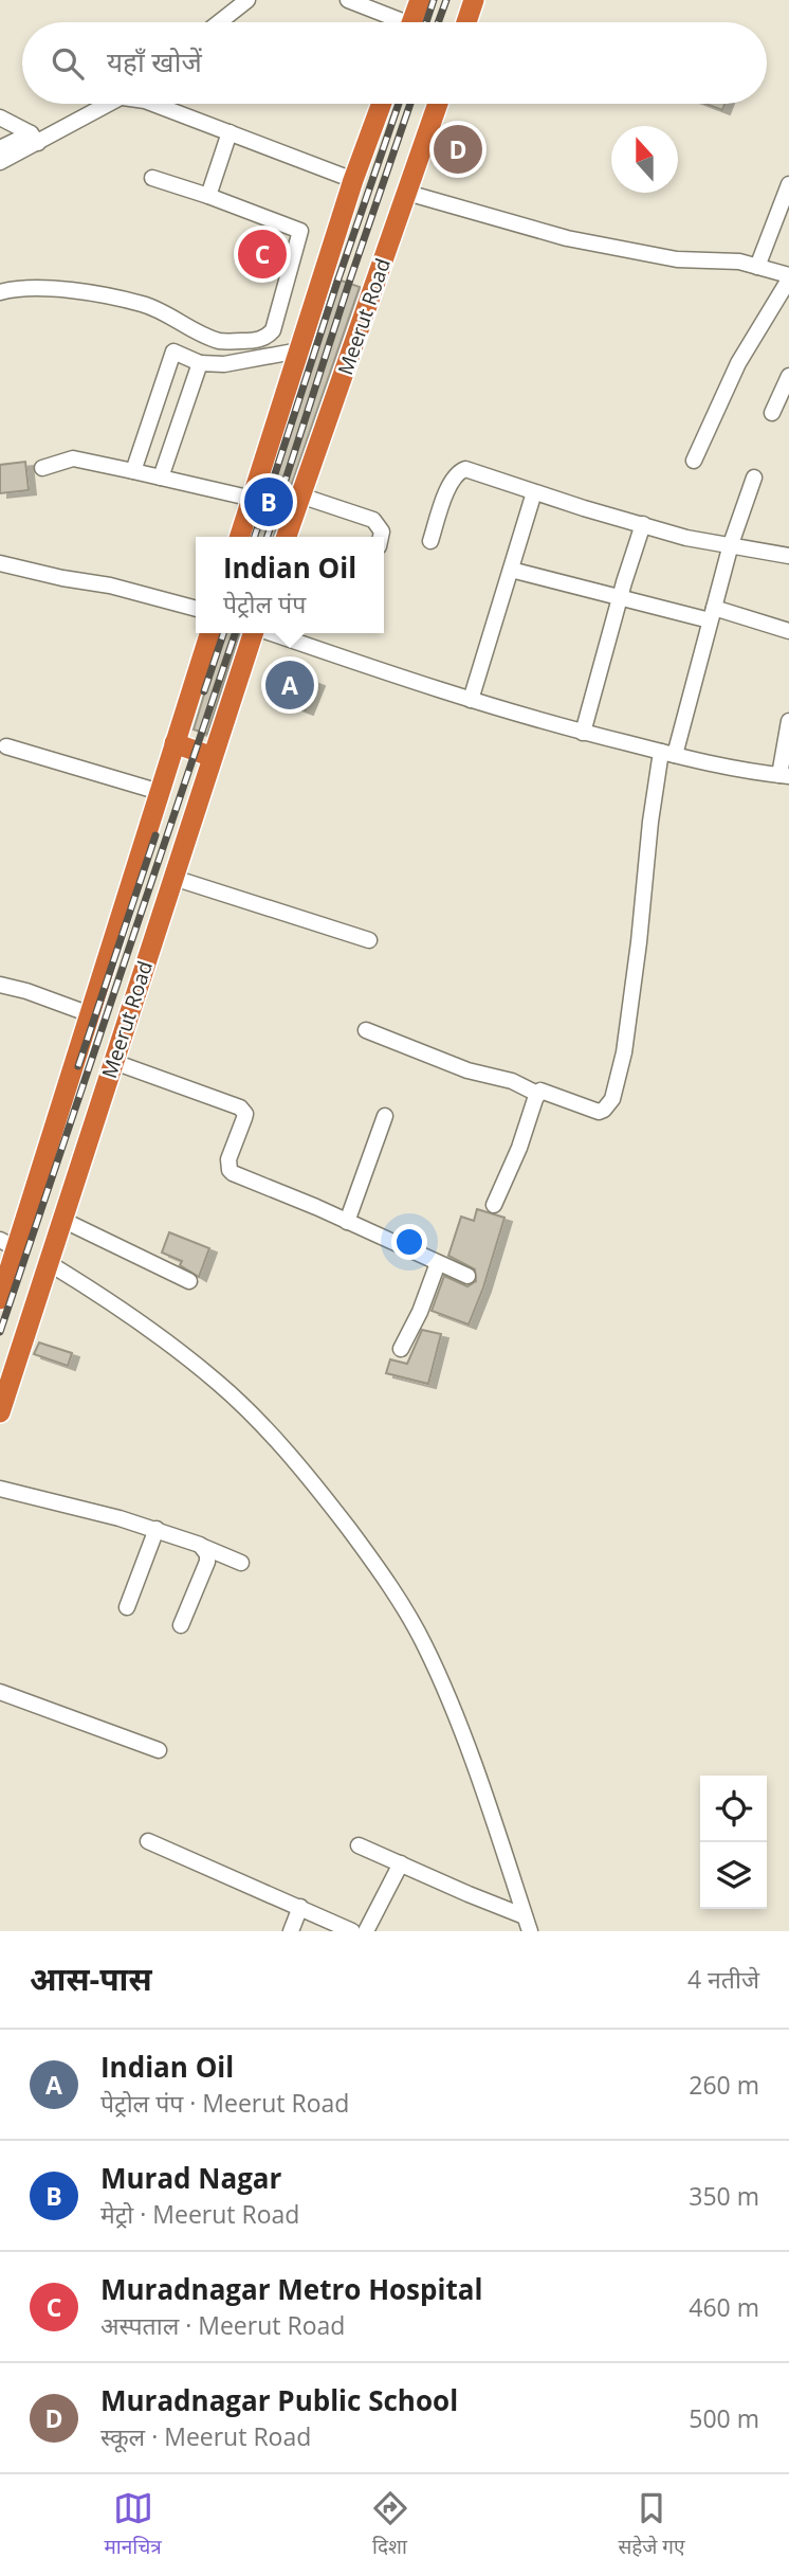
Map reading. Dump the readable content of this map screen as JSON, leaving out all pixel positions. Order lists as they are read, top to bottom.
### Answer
{
  "streets": {
    "highway": ["Meerut Road"]
  },
  "north": "top",
  "page": {
    "search": "यहाँ खोजें",
    "pins": [
      "D",
      "C",
      "B",
      "A"
    ],
    "popup": ["Indian Oil", "पेट्रोल पंप"],
    "heading": ["आस-पास", "4 नतीजे"],
    "list": [
      {
        "mark": "A",
        "name": "Indian Oil",
        "note": "पेट्रोल पंप · Meerut Road",
        "value": "260 m"
      },
      {
        "mark": "B",
        "name": "Murad Nagar",
        "note": "मेट्रो · Meerut Road",
        "value": "350 m"
      },
      {
        "mark": "C",
        "name": "Muradnagar Metro Hospital",
        "note": "अस्पताल · Meerut Road",
        "value": "460 m"
      },
      {
        "mark": "D",
        "name": "Muradnagar Public School",
        "note": "स्कूल · Meerut Road",
        "value": "500 m"
      }
    ],
    "nav": ["मानचित्र", "दिशा", "सहेजे गए"]
  }
}
